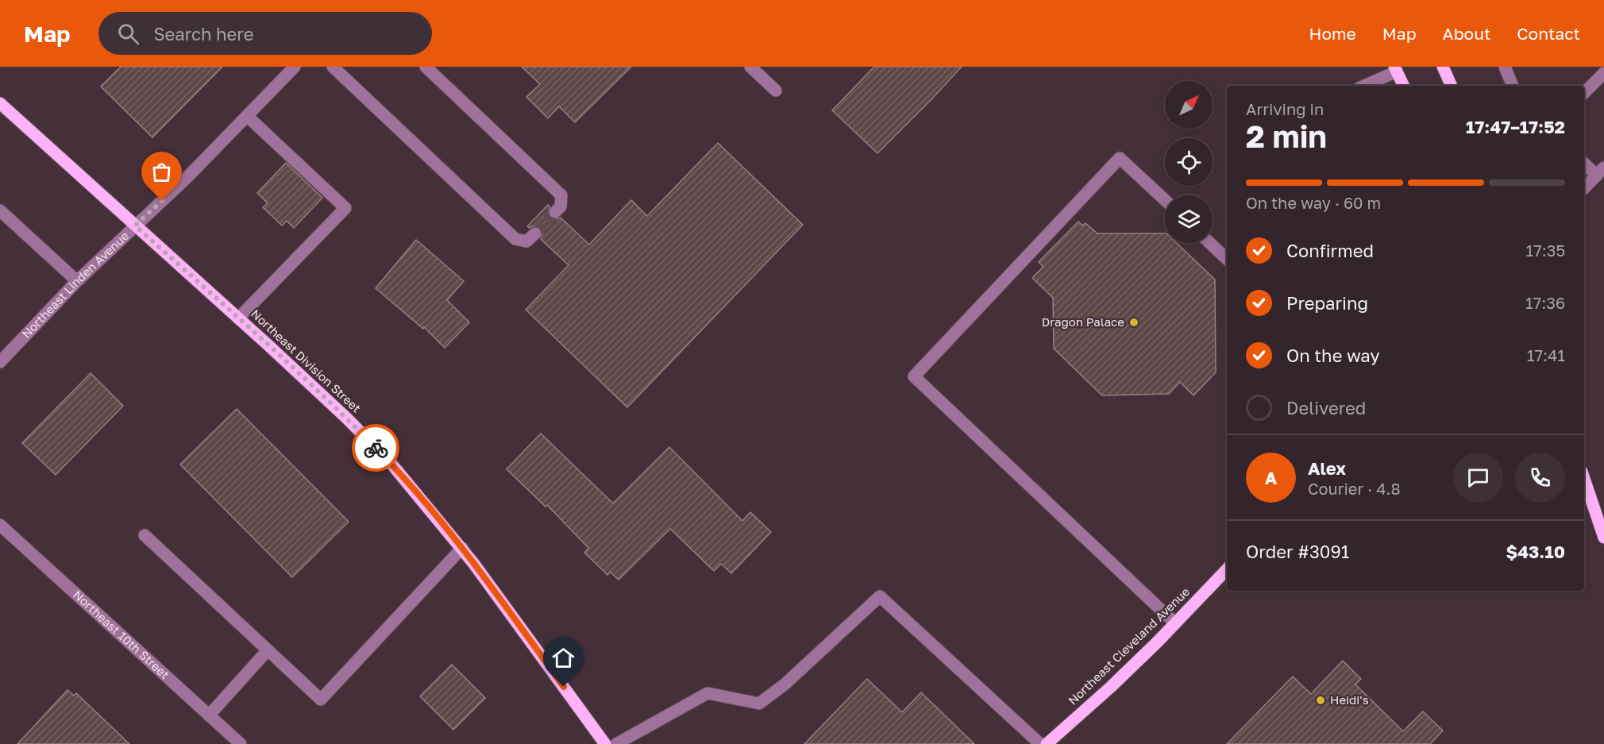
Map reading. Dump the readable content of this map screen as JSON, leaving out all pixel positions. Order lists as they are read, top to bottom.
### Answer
{
  "streets": {
    "main road": ["Northeast Division Street", "Northeast Cleveland Avenue"],
    "street": ["Northeast Linden Avenue", "Northeast 10th Street"]
  },
  "crossings": [
    ["Northeast Linden Avenue", "Northeast Division Street"]
  ],
  "places": ["Dragon Palace", "Heidi's"],
  "north": "top right",
  "page": {
    "header": "Map",
    "search": "Search here",
    "nav": [
      "Home",
      "Map",
      "About",
      "Contact"
    ],
    "heading": ["2 min", "Arriving in", "17:47–17:52"],
    "panel": [
      "Alex",
      "Courier · 4.8",
      "Order #3091",
      "$43.10"
    ],
    "bar": "On the way · 60 m",
    "list": [
      ["Confirmed", "17:35"],
      ["Preparing", "17:36"],
      ["On the way", "17:41"],
      "Delivered"
    ],
    "round": "A"
  }
}
